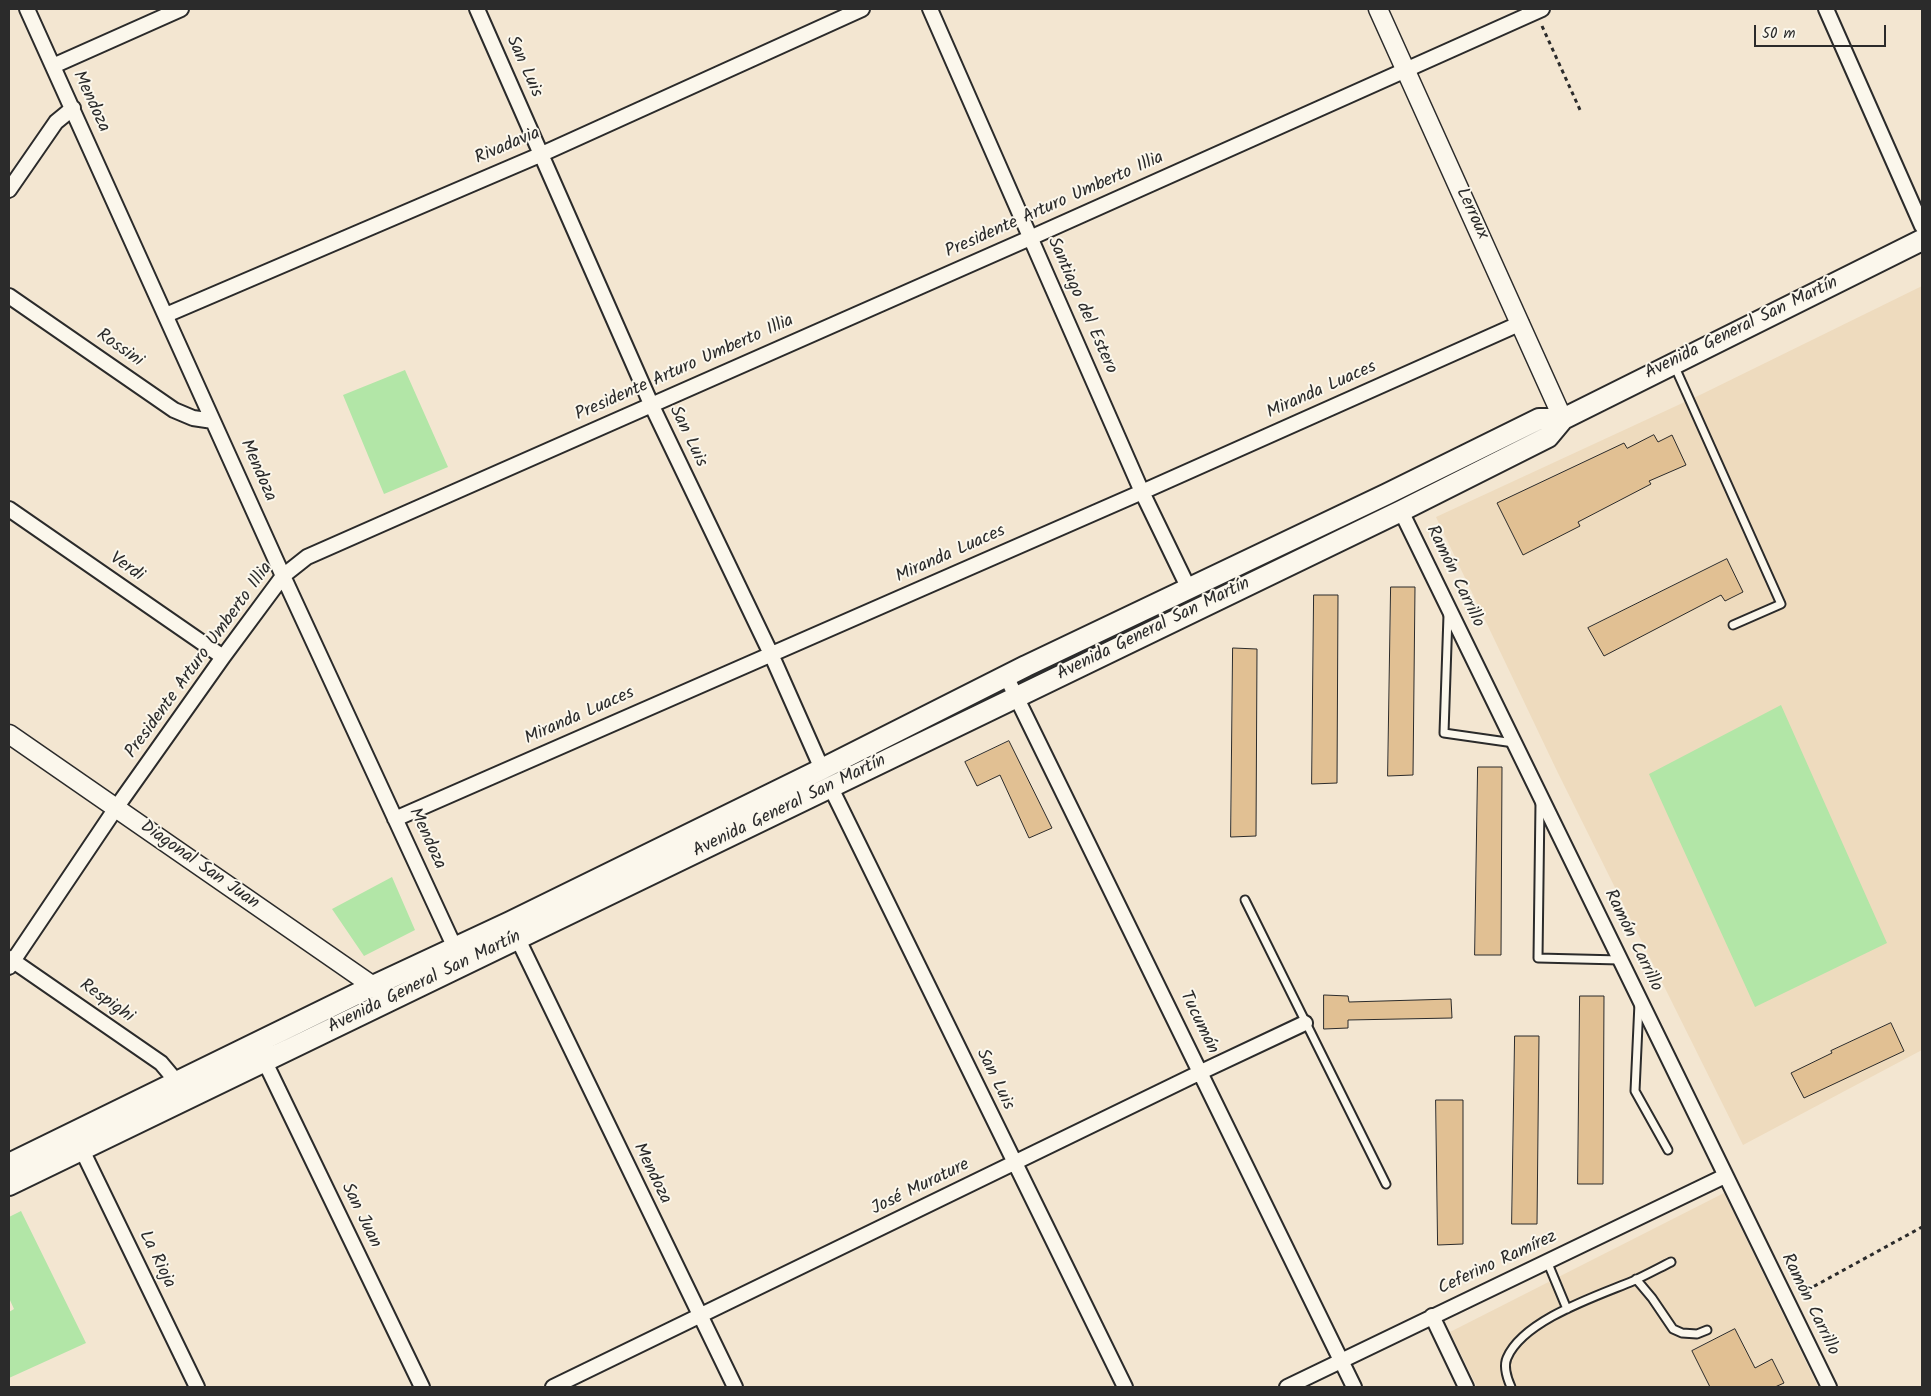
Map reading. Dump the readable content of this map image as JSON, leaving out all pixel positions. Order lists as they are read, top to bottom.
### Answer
{
  "streets": {
    "main road": ["Avenida General San Martín"],
    "street": [
      "San Luis",
      "Mendoza",
      "Rivadavia",
      "Presidente Arturo Umberto Illia",
      "Lerroux",
      "Santiago del Estero",
      "Rossini",
      "Miranda Luaces",
      "Verdi",
      "Ramón Carrillo",
      "Diagonal San Juan",
      "Respighi",
      "Tucumán",
      "José Murature",
      "San Juan",
      "La Rioja",
      "Ceferino Ramírez"
    ]
  },
  "crossings": [
    ["San Luis", "Rivadavia"],
    ["San Luis", "Presidente Arturo Umberto Illia"],
    ["San Luis", "Avenida General San Martín"],
    ["San Luis", "Miranda Luaces"],
    ["San Luis", "José Murature"],
    ["Mendoza", "Rivadavia"],
    ["Mendoza", "Presidente Arturo Umberto Illia"],
    ["Mendoza", "Avenida General San Martín"],
    ["Mendoza", "Rossini"],
    ["Mendoza", "Miranda Luaces"],
    ["Mendoza", "José Murature"],
    ["Presidente Arturo Umberto Illia", "Lerroux"],
    ["Presidente Arturo Umberto Illia", "Santiago del Estero"],
    ["Presidente Arturo Umberto Illia", "Verdi"],
    ["Presidente Arturo Umberto Illia", "Diagonal San Juan"],
    ["Presidente Arturo Umberto Illia", "Respighi"],
    ["Lerroux", "Avenida General San Martín"],
    ["Lerroux", "Miranda Luaces"],
    ["Santiago del Estero", "Avenida General San Martín"],
    ["Santiago del Estero", "Miranda Luaces"],
    ["Avenida General San Martín", "Ramón Carrillo"],
    ["Avenida General San Martín", "Diagonal San Juan"],
    ["Avenida General San Martín", "Respighi"],
    ["Avenida General San Martín", "Tucumán"],
    ["Avenida General San Martín", "San Juan"],
    ["Avenida General San Martín", "La Rioja"],
    ["Ramón Carrillo", "Ceferino Ramírez"],
    ["Tucumán", "José Murature"],
    ["Tucumán", "Ceferino Ramírez"]
  ],
  "scale_bar": "50 m"
}
